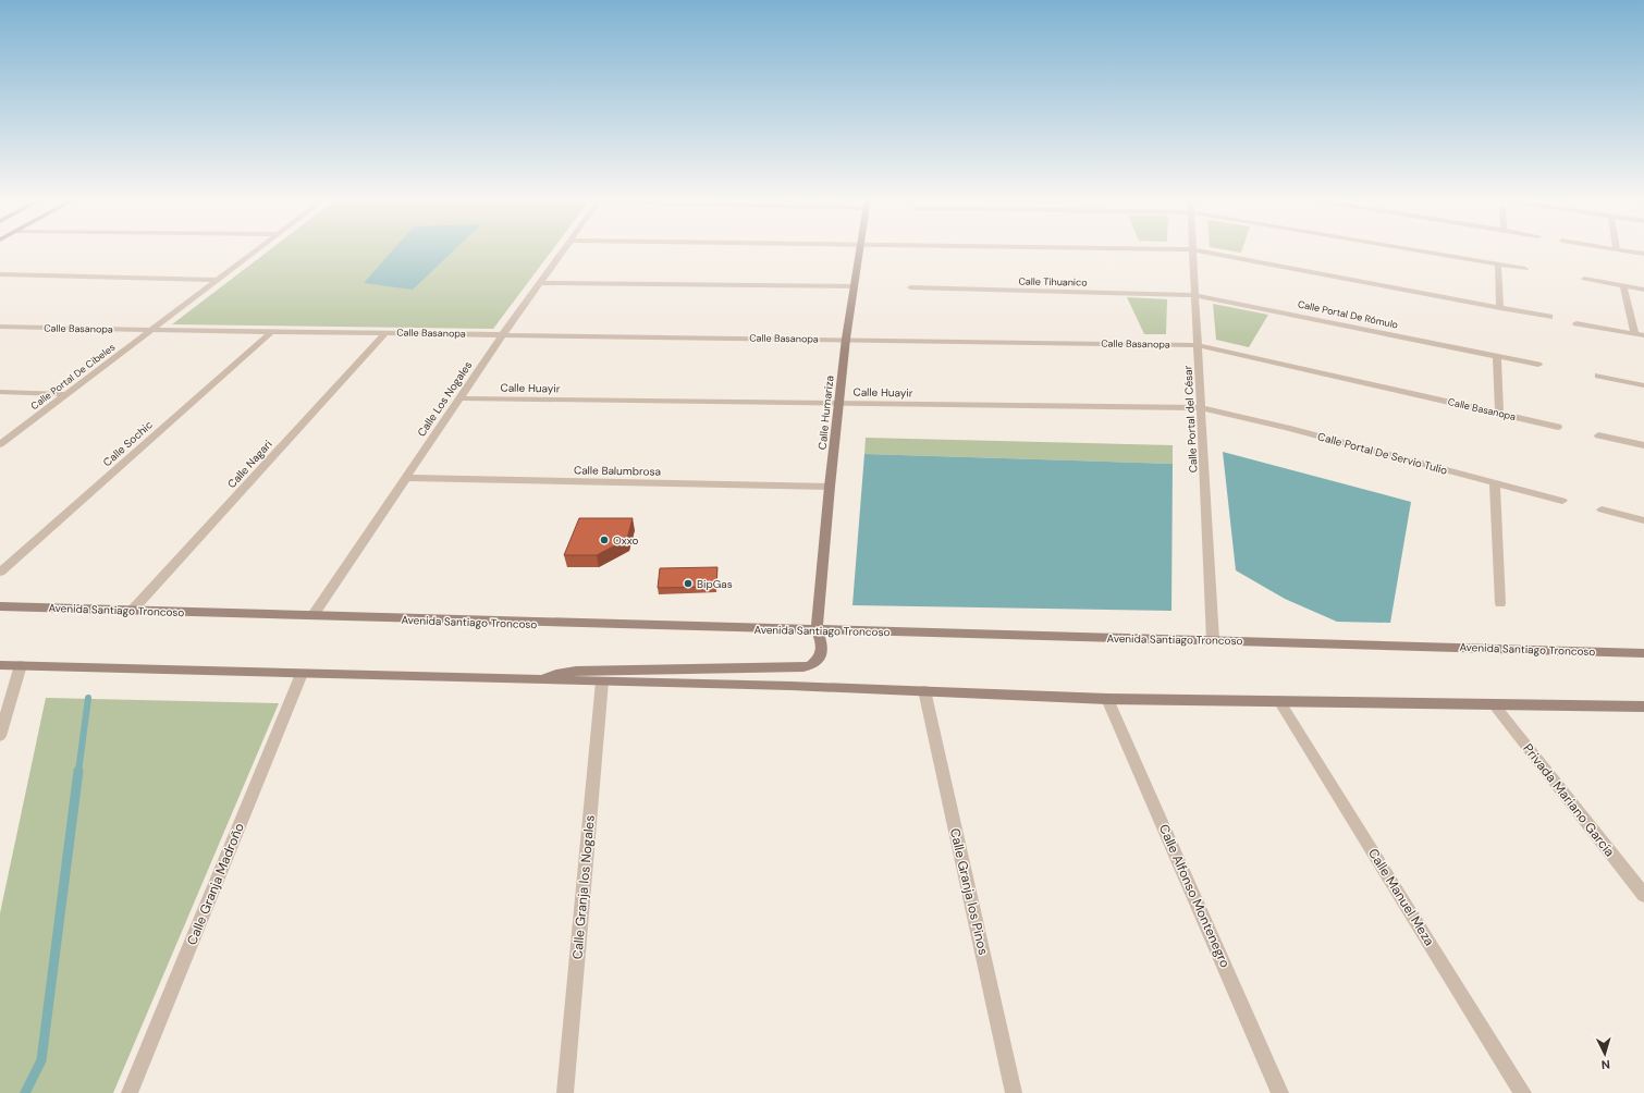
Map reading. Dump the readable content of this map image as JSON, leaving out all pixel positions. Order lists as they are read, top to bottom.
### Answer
{
  "streets": {
    "main road": ["Calle Humariza", "Avenida Santiago Troncoso"],
    "street": [
      "Calle Tihuanico",
      "Calle Portal De Rómulo",
      "Calle Basanopa",
      "Calle Portal De Cibeles",
      "Calle Huayir",
      "Calle Los Nogales",
      "Calle Portal del César",
      "Calle Sochic",
      "Calle Portal De Servio Tulio",
      "Calle Nagari",
      "Calle Balumbrosa",
      "Privada Mariano García",
      "Calle Granja Madroño",
      "Calle Granja los Nogales",
      "Calle Granja los Pinos",
      "Calle Alfonso Montenegro",
      "Calle Manuel Meza"
    ]
  },
  "crossings": [
    ["Calle Tihuanico", "Calle Portal De Rómulo"],
    ["Calle Tihuanico", "Calle Portal del César"],
    ["Calle Portal De Rómulo", "Calle Portal del César"],
    ["Calle Basanopa", "Calle Portal De Cibeles"],
    ["Calle Basanopa", "Calle Los Nogales"],
    ["Calle Basanopa", "Calle Humariza"],
    ["Calle Basanopa", "Calle Portal del César"],
    ["Calle Basanopa", "Calle Sochic"],
    ["Calle Basanopa", "Calle Nagari"],
    ["Calle Huayir", "Calle Los Nogales"],
    ["Calle Huayir", "Calle Humariza"],
    ["Calle Huayir", "Calle Portal del César"],
    ["Calle Huayir", "Calle Portal De Servio Tulio"],
    ["Calle Los Nogales", "Calle Balumbrosa"],
    ["Calle Los Nogales", "Avenida Santiago Troncoso"],
    ["Calle Humariza", "Calle Balumbrosa"],
    ["Calle Humariza", "Avenida Santiago Troncoso"],
    ["Calle Portal del César", "Calle Portal De Servio Tulio"],
    ["Calle Portal del César", "Avenida Santiago Troncoso"],
    ["Calle Nagari", "Avenida Santiago Troncoso"]
  ],
  "places": ["Oxxo", "BipGas"],
  "north": "bottom"
}
